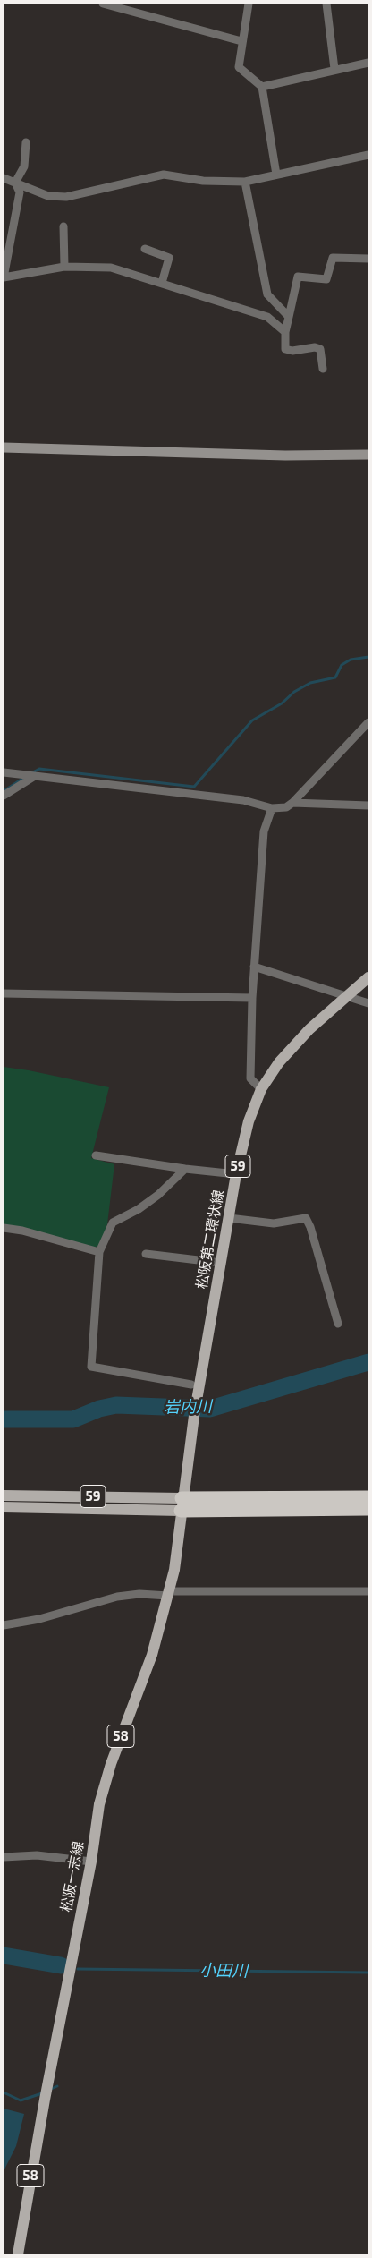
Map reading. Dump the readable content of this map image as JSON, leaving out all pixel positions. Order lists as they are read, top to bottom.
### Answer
{
  "streets": {
    "main road": [
      "59",
      "松阪第二環状線",
      "58",
      "松阪一志線"
    ]
  },
  "crossings": [
    ["59", "松阪第二環状線"],
    ["59", "松阪一志線"],
    ["松阪第二環状線", "松阪一志線"]
  ],
  "water": ["岩内川", "小田川"]
}
